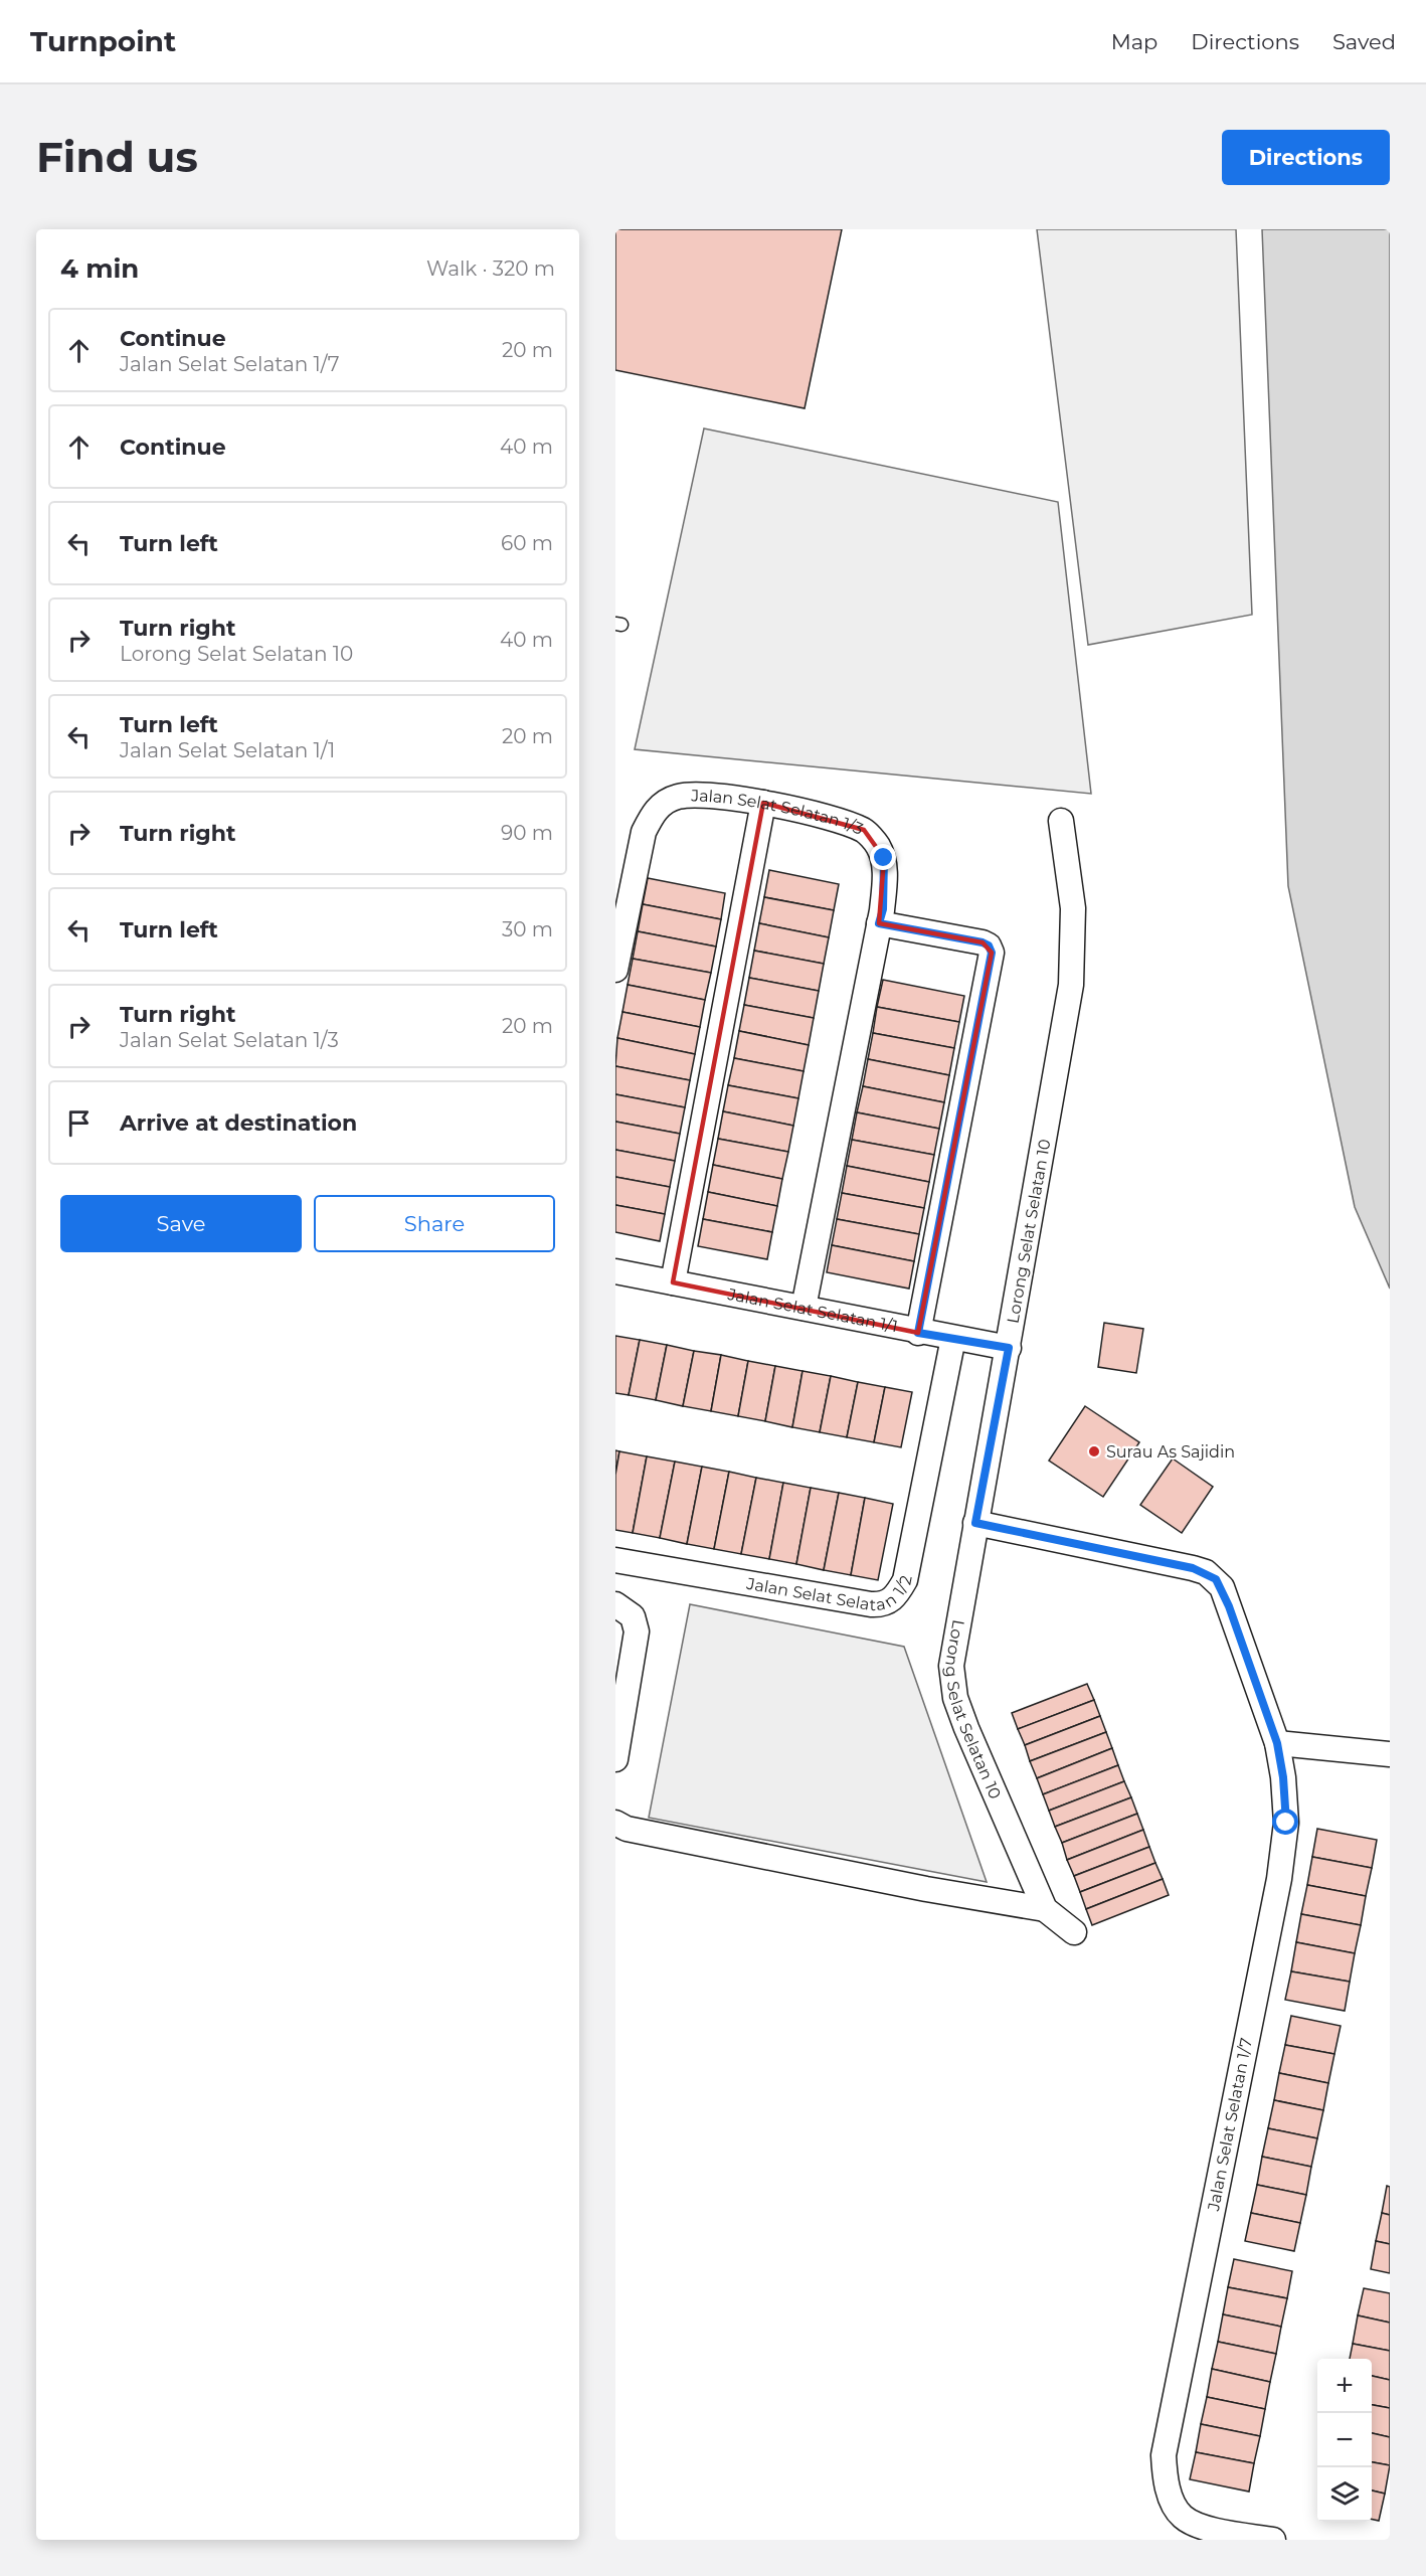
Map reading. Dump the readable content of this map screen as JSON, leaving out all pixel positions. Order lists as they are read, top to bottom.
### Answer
{
  "streets": {
    "street": [
      "Jalan Selat Selatan 1/3",
      "Lorong Selat Selatan 10",
      "Jalan Selat Selatan 1/1",
      "Jalan Selat Selatan 1/2",
      "Jalan Selat Selatan 1/7"
    ]
  },
  "crossings": [
    ["Jalan Selat Selatan 1/3", "Jalan Selat Selatan 1/1"],
    ["Lorong Selat Selatan 10", "Jalan Selat Selatan 1/1"],
    ["Lorong Selat Selatan 10", "Jalan Selat Selatan 1/7"],
    ["Jalan Selat Selatan 1/1", "Jalan Selat Selatan 1/2"]
  ],
  "places": ["Surau As Sajidin"],
  "page": {
    "header": "Turnpoint",
    "nav": ["Map", "Directions", "Saved"],
    "buttons": [
      "Directions",
      ["Save", "Share"]
    ],
    "title": "Find us",
    "heading": ["4 min", "Walk · 320 m"],
    "list": [
      ["Continue", "Jalan Selat Selatan 1/7", "20 m"],
      ["Continue", "40 m"],
      ["Turn left", "60 m"],
      ["Turn right", "Lorong Selat Selatan 10", "40 m"],
      ["Turn left", "Jalan Selat Selatan 1/1", "20 m"],
      ["Turn right", "90 m"],
      ["Turn left", "30 m"],
      ["Turn right", "Jalan Selat Selatan 1/3", "20 m"],
      "Arrive at destination"
    ],
    "map_buttons": ["+", "−"]
  }
}
